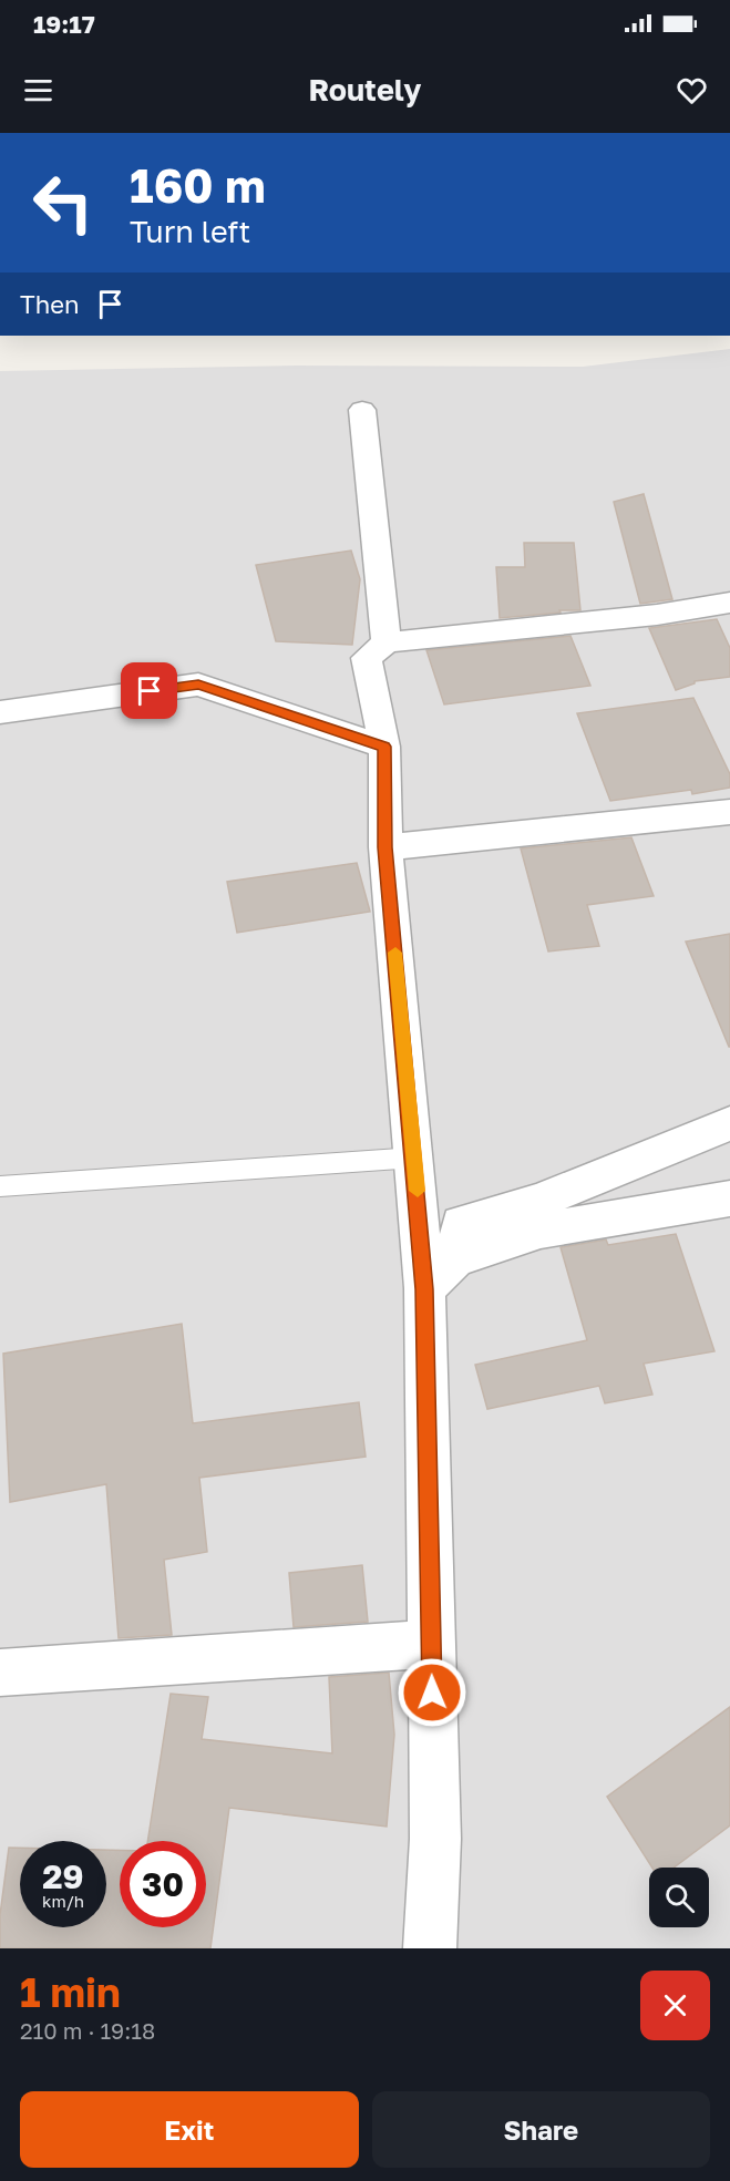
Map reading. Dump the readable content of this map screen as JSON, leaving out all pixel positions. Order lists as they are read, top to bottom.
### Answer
{
  "page": {
    "status": "19:17",
    "header": "Routely",
    "turn": ["160 m", "Turn left"],
    "then": "Then",
    "speed": "29 km/h",
    "limit": "30",
    "heading": ["1 min", "210 m · 19:18"],
    "buttons": ["Exit", "Share"]
  }
}
